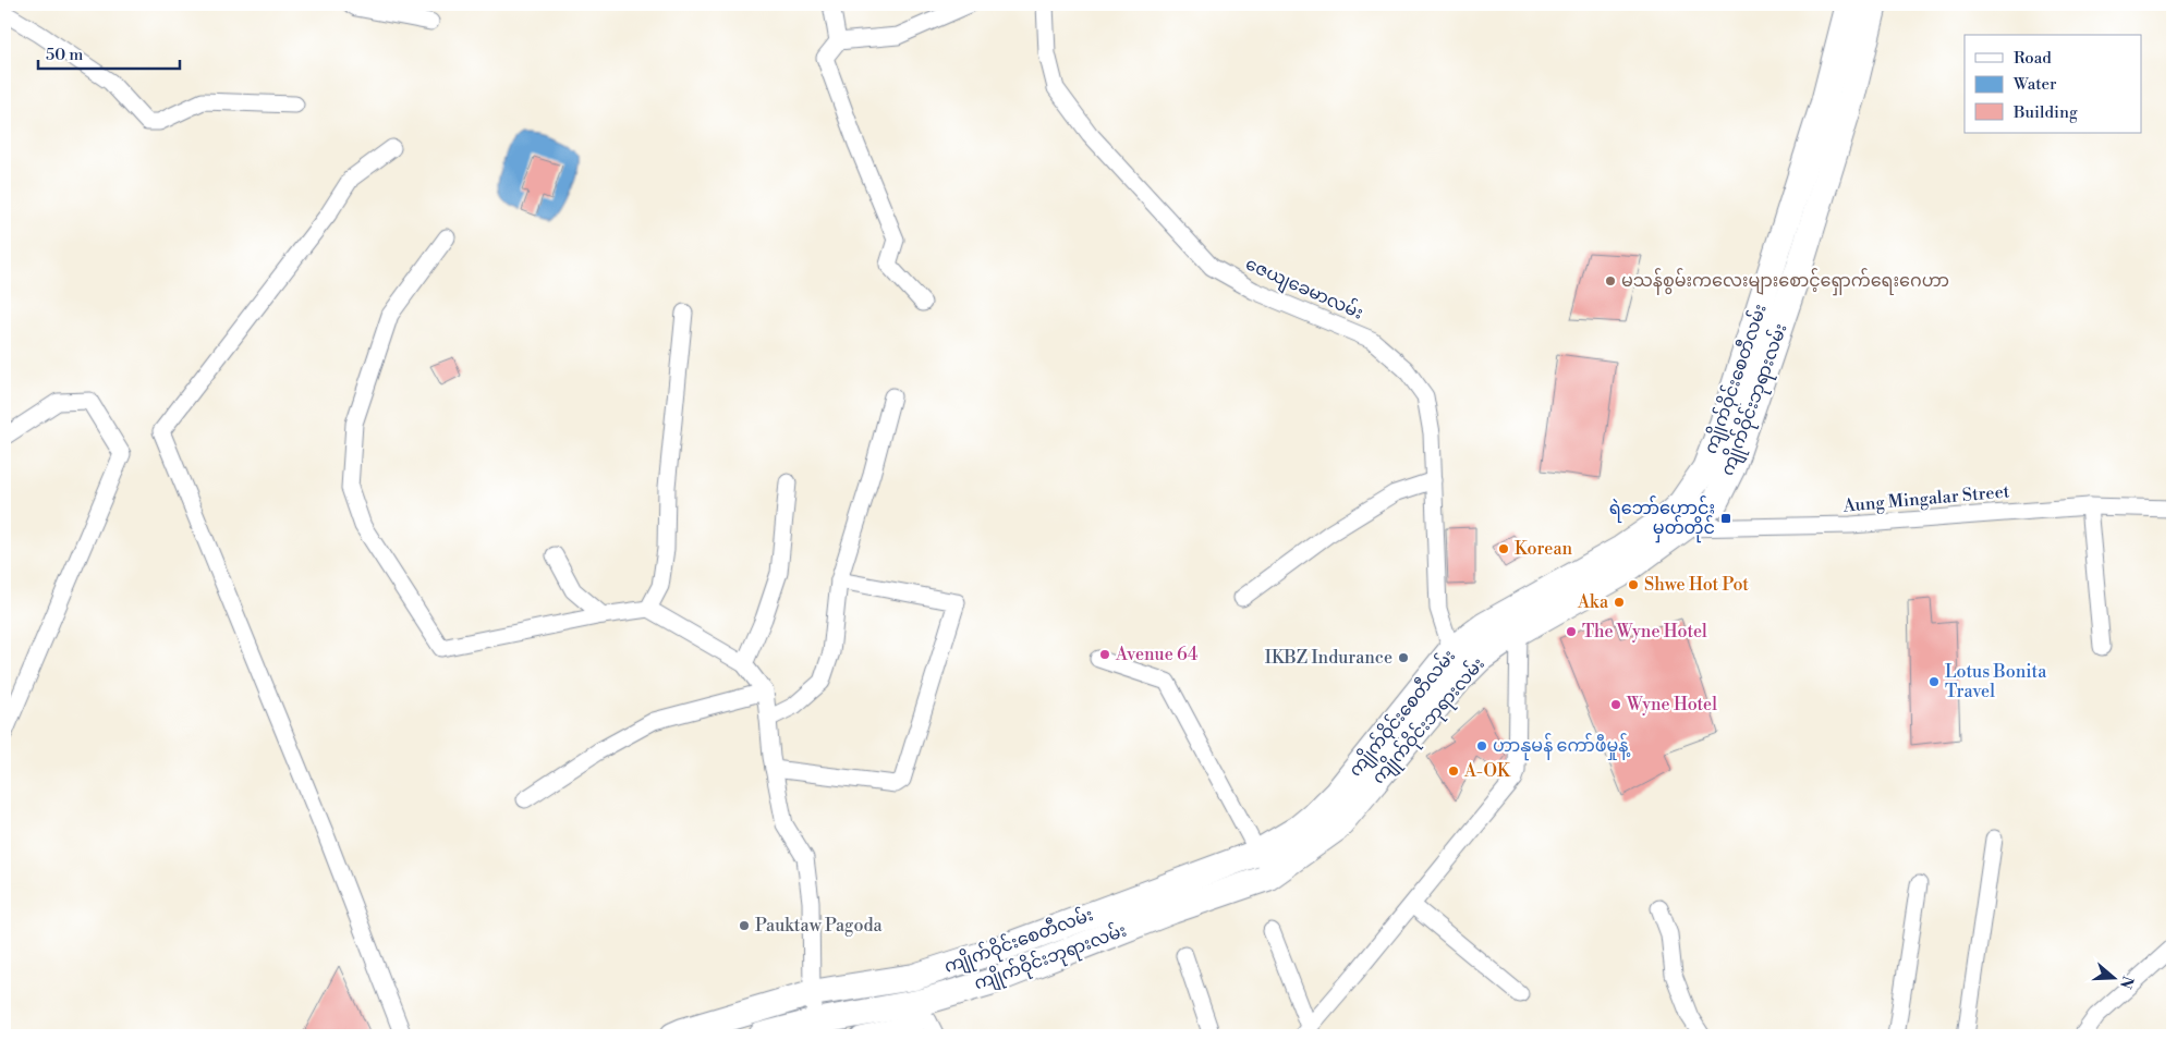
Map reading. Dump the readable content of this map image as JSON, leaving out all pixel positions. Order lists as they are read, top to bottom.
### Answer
{
  "streets": {
    "main road": ["ကျိုက်ဝိုင်းစေတီလမ်း", "ကျိုက်ဝိုင်းဘုရားလမ်း"],
    "street": ["ဇေယျခေမာလမ်း", "Aung Mingalar Street"]
  },
  "crossings": [
    ["ဇေယျခေမာလမ်း", "ကျိုက်ဝိုင်းစေတီလမ်း"],
    ["ကျိုက်ဝိုင်းစေတီလမ်း", "ကျိုက်ဝိုင်းဘုရားလမ်း"],
    ["ကျိုက်ဝိုင်းစေတီလမ်း", "Aung Mingalar Street"],
    ["ကျိုက်ဝိုင်းဘုရားလမ်း", "Aung Mingalar Street"]
  ],
  "places": {
    "other": [
      "မသန်စွမ်းကလေးများစောင့်ရှောက်ရေးဂေဟာ",
      "Korean",
      "Shwe Hot Pot",
      "Aka",
      "The Wyne Hotel",
      "Avenue 64",
      "IKBZ Indurance",
      "Lotus Bonita Travel",
      "Wyne Hotel",
      "ဟာနုမန် ကော်ဖီမှုန့်",
      "A-OK",
      "Pauktaw Pagoda"
    ],
    "transit": ["ရဲဘော်ဟောင်း မှတ်တိုင်"]
  },
  "legend": ["Road", "Water", "Building"],
  "scale_bar": "50 m",
  "north": "right"
}
